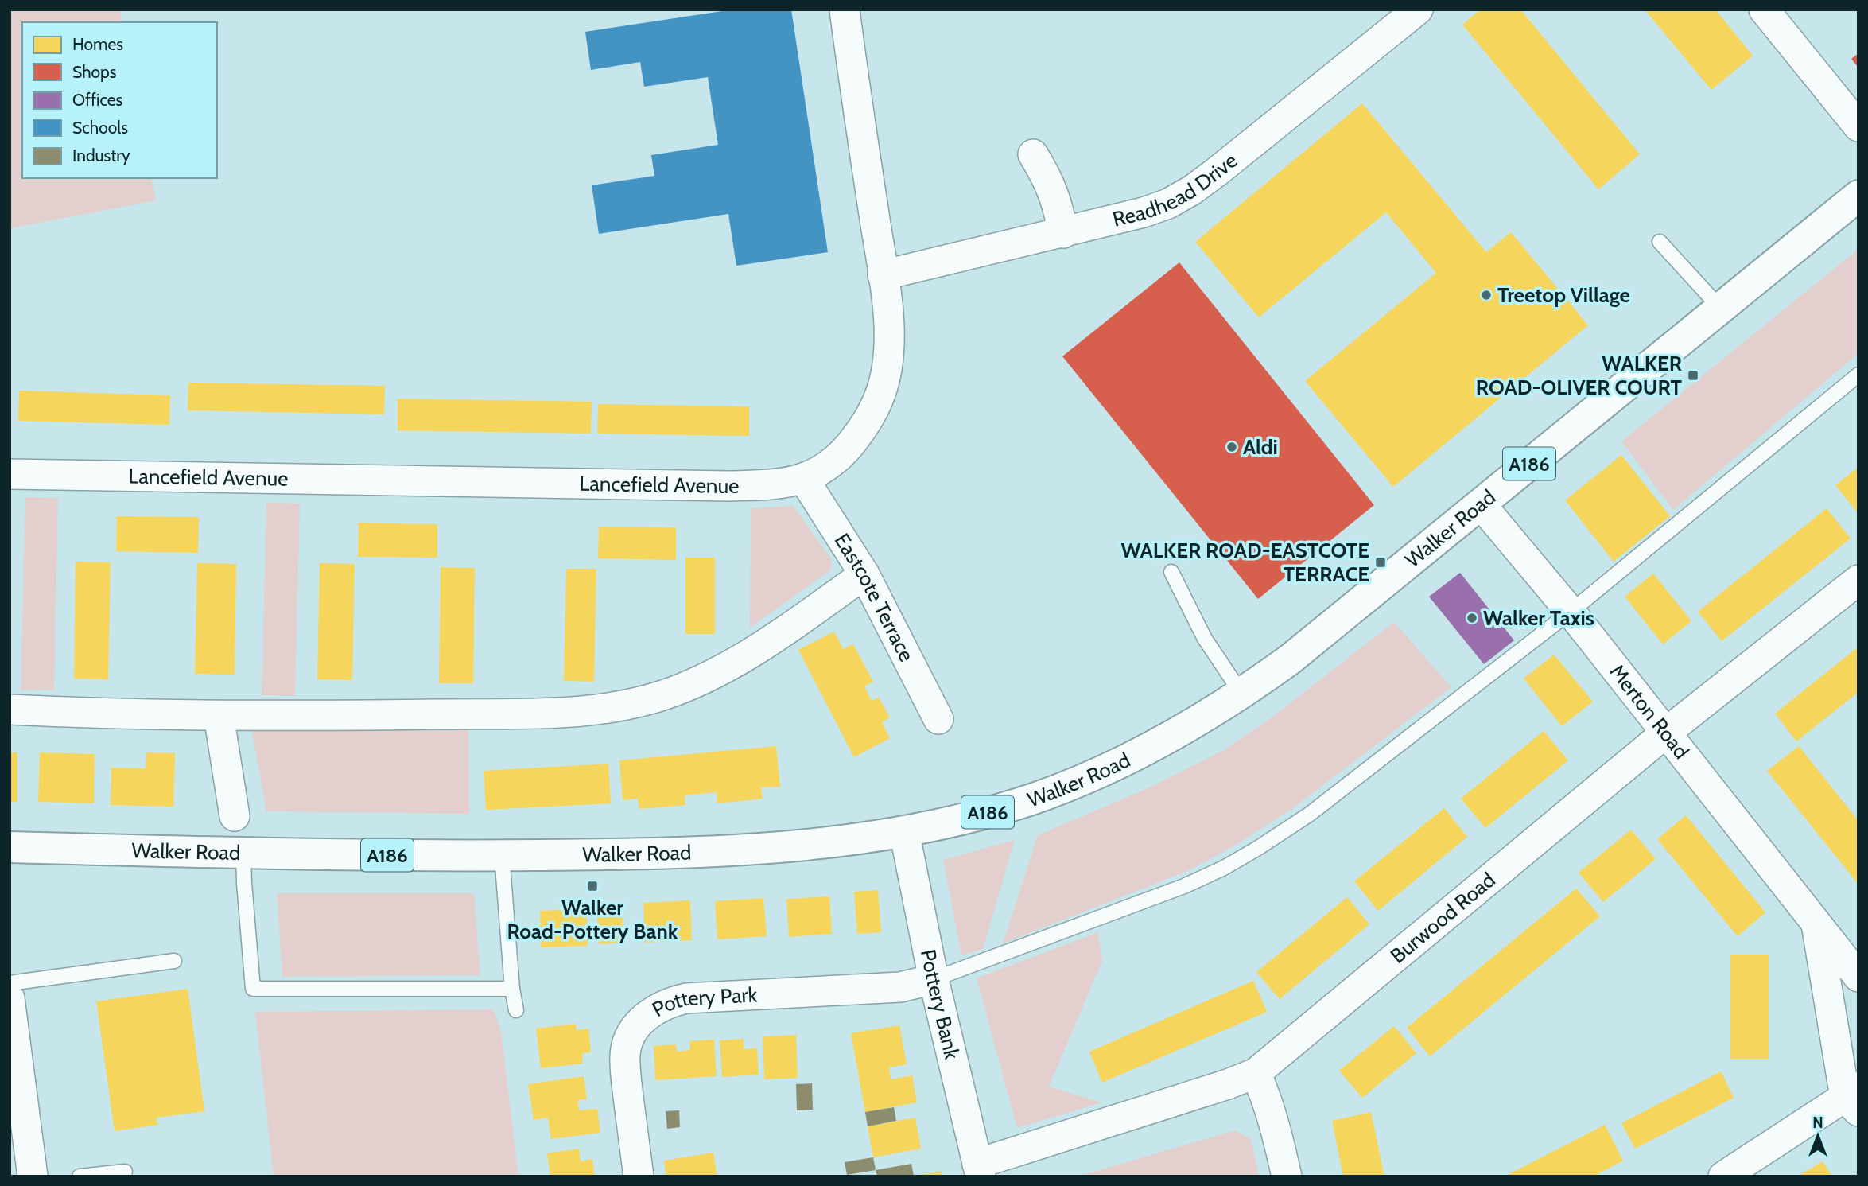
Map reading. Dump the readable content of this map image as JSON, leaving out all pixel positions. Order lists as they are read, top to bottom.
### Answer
{
  "streets": {
    "main road": ["A186", "Walker Road"],
    "street": [
      "Readhead Drive",
      "Lancefield Avenue",
      "Eastcote Terrace",
      "Merton Road",
      "Burwood Road",
      "Pottery Bank",
      "Pottery Park"
    ]
  },
  "crossings": [
    ["Readhead Drive", "Lancefield Avenue"],
    ["Lancefield Avenue", "Eastcote Terrace"],
    ["Walker Road", "Merton Road"],
    ["Walker Road", "Pottery Bank"],
    ["Merton Road", "Burwood Road"],
    ["Burwood Road", "Pottery Bank"],
    ["Pottery Bank", "Pottery Park"]
  ],
  "places": {
    "other": ["Treetop Village", "Aldi", "Walker Taxis"],
    "transit": ["WALKER ROAD-OLIVER COURT", "WALKER ROAD-EASTCOTE TERRACE", "Walker Road-Pottery Bank"]
  },
  "legend": [
    "Homes",
    "Shops",
    "Offices",
    "Schools",
    "Industry"
  ],
  "north": "top"
}
